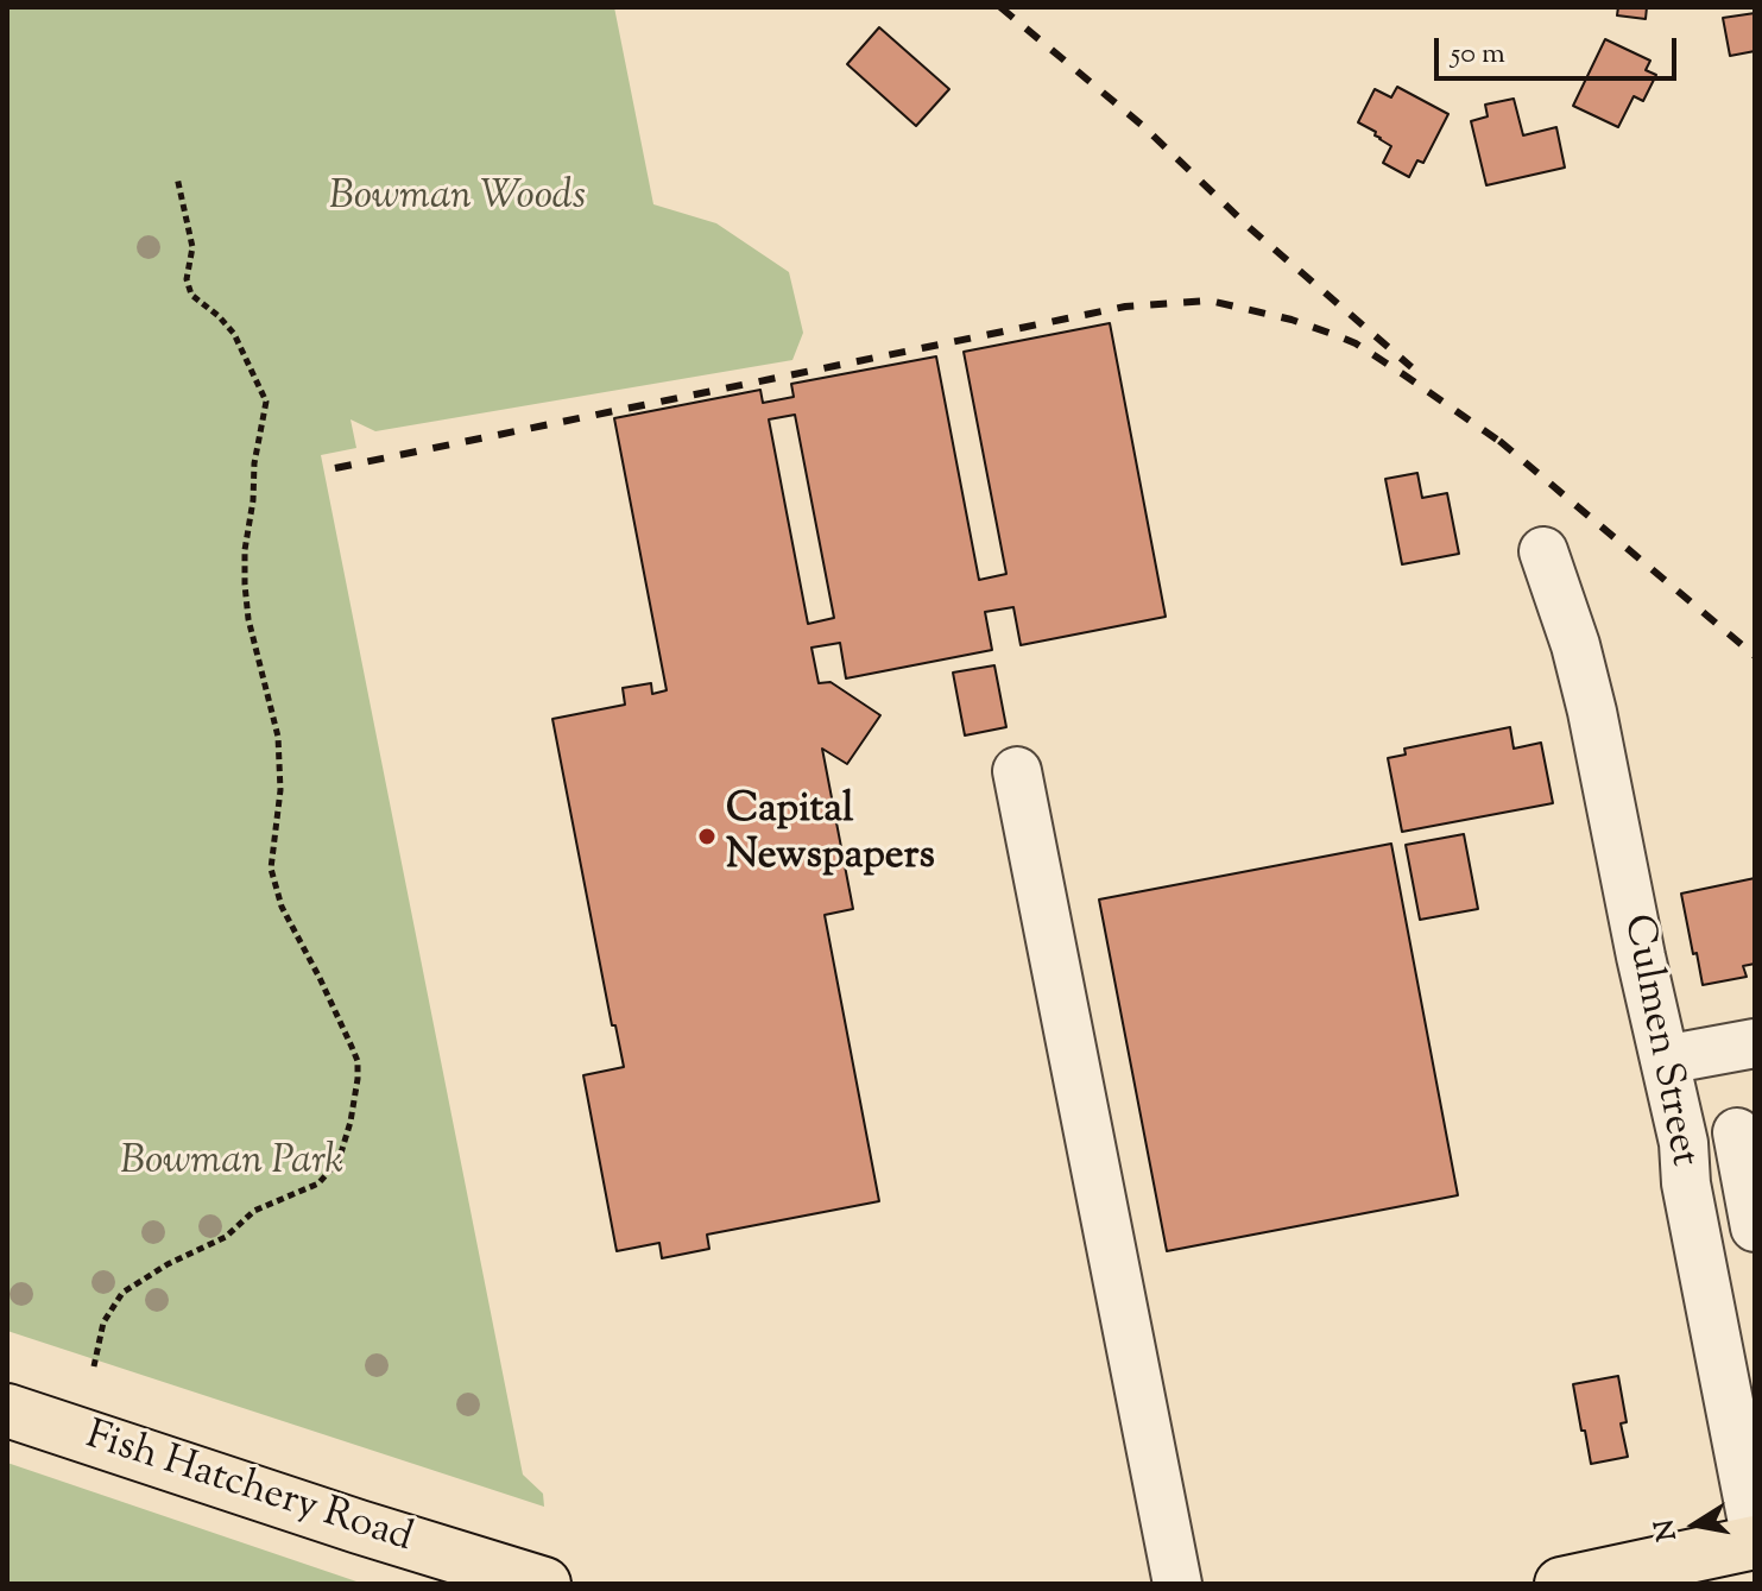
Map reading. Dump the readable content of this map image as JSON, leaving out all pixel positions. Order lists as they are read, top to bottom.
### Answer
{
  "streets": {
    "main road": ["Fish Hatchery Road"],
    "street": ["Culmen Street"]
  },
  "parks": ["Bowman Woods", "Bowman Park"],
  "places": ["Capital Newspapers"],
  "scale_bar": "50 m",
  "north": "left"
}
